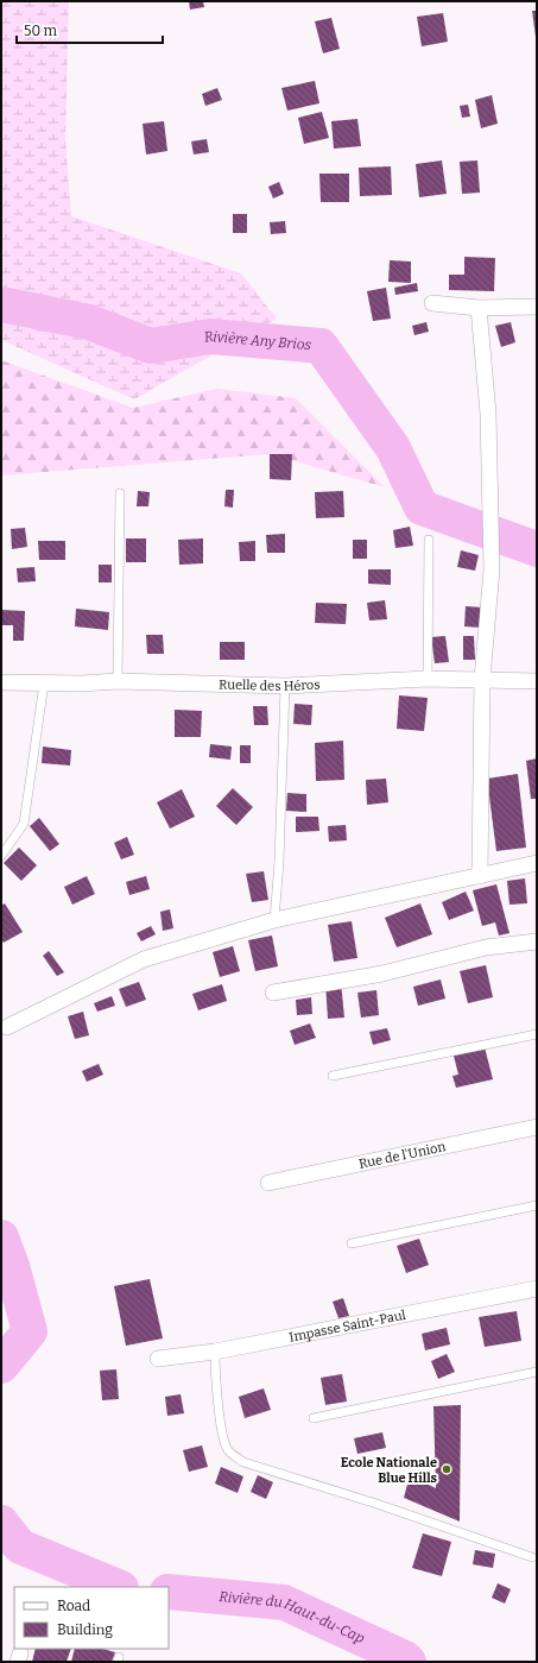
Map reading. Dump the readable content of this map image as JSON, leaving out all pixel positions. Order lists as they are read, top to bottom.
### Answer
{
  "streets": {
    "street": ["Ruelle des Héros", "Rue de l'Union", "Impasse Saint-Paul"]
  },
  "water": ["Rivière Any Brios", "Rivière du Haut-du-Cap"],
  "places": ["Ecole Nationale Blue Hills"],
  "legend": ["Road", "Building"],
  "scale_bar": "50 m"
}
